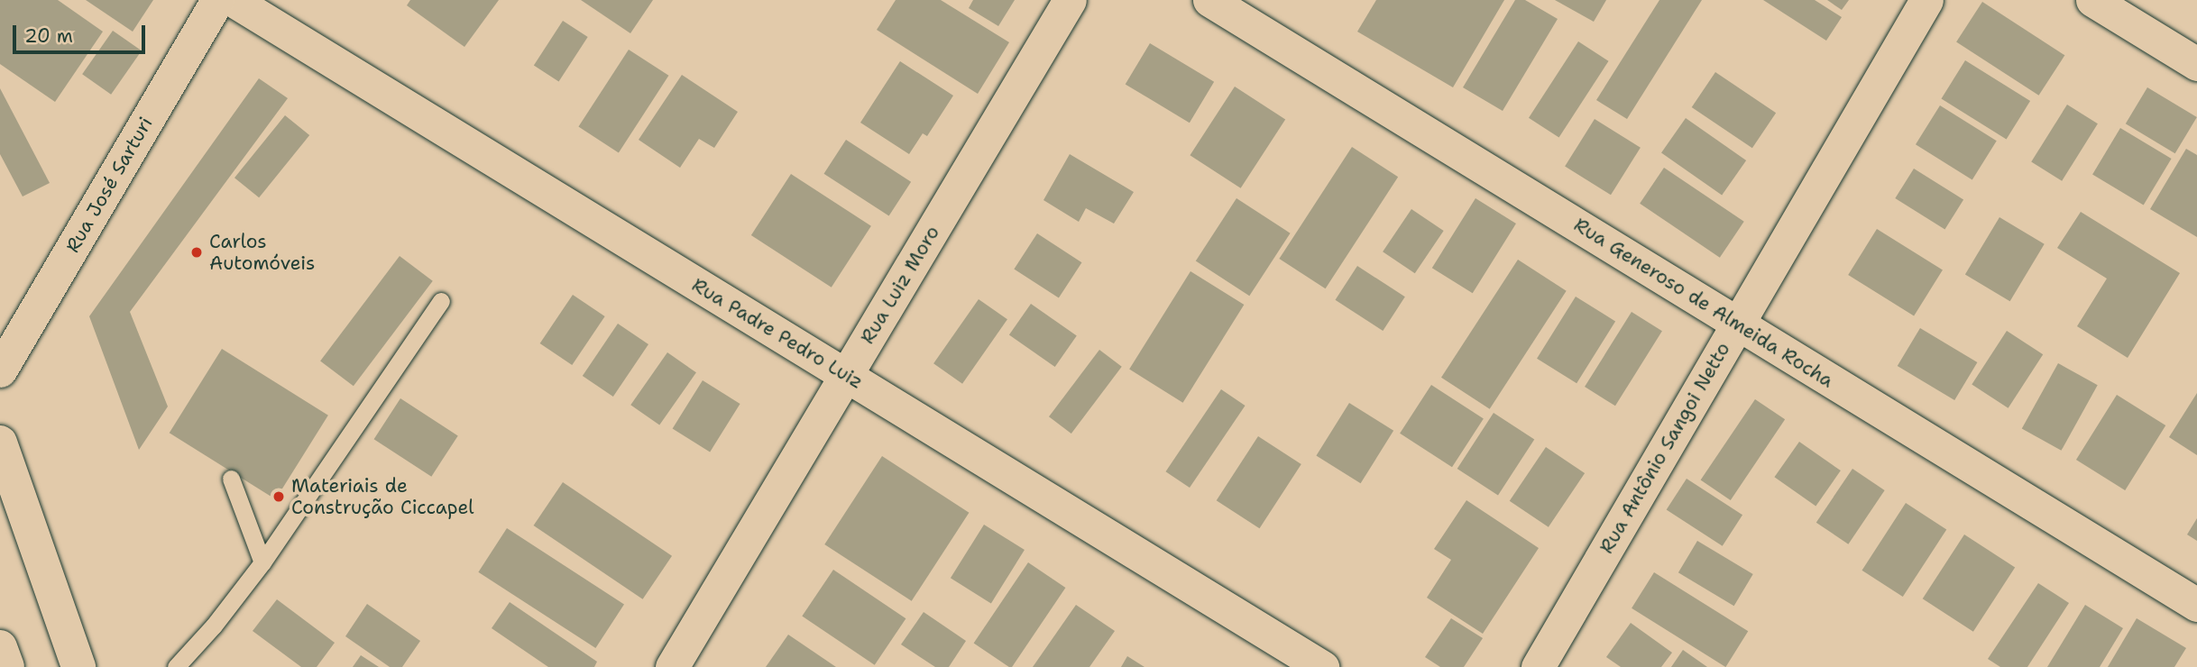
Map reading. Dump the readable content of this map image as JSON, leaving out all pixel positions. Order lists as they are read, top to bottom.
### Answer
{
  "streets": {
    "street": [
      "Rua José Sarturi",
      "Rua Luiz Moro",
      "Rua Generoso de Almeida Rocha",
      "Rua Padre Pedro Luiz",
      "Rua Antônio Sangoi Netto"
    ]
  },
  "crossings": [
    ["Rua Luiz Moro", "Rua Padre Pedro Luiz"],
    ["Rua Generoso de Almeida Rocha", "Rua Antônio Sangoi Netto"]
  ],
  "places": ["Carlos Automóveis", "Materiais de Construção Ciccapel"],
  "scale_bar": "20 m"
}
